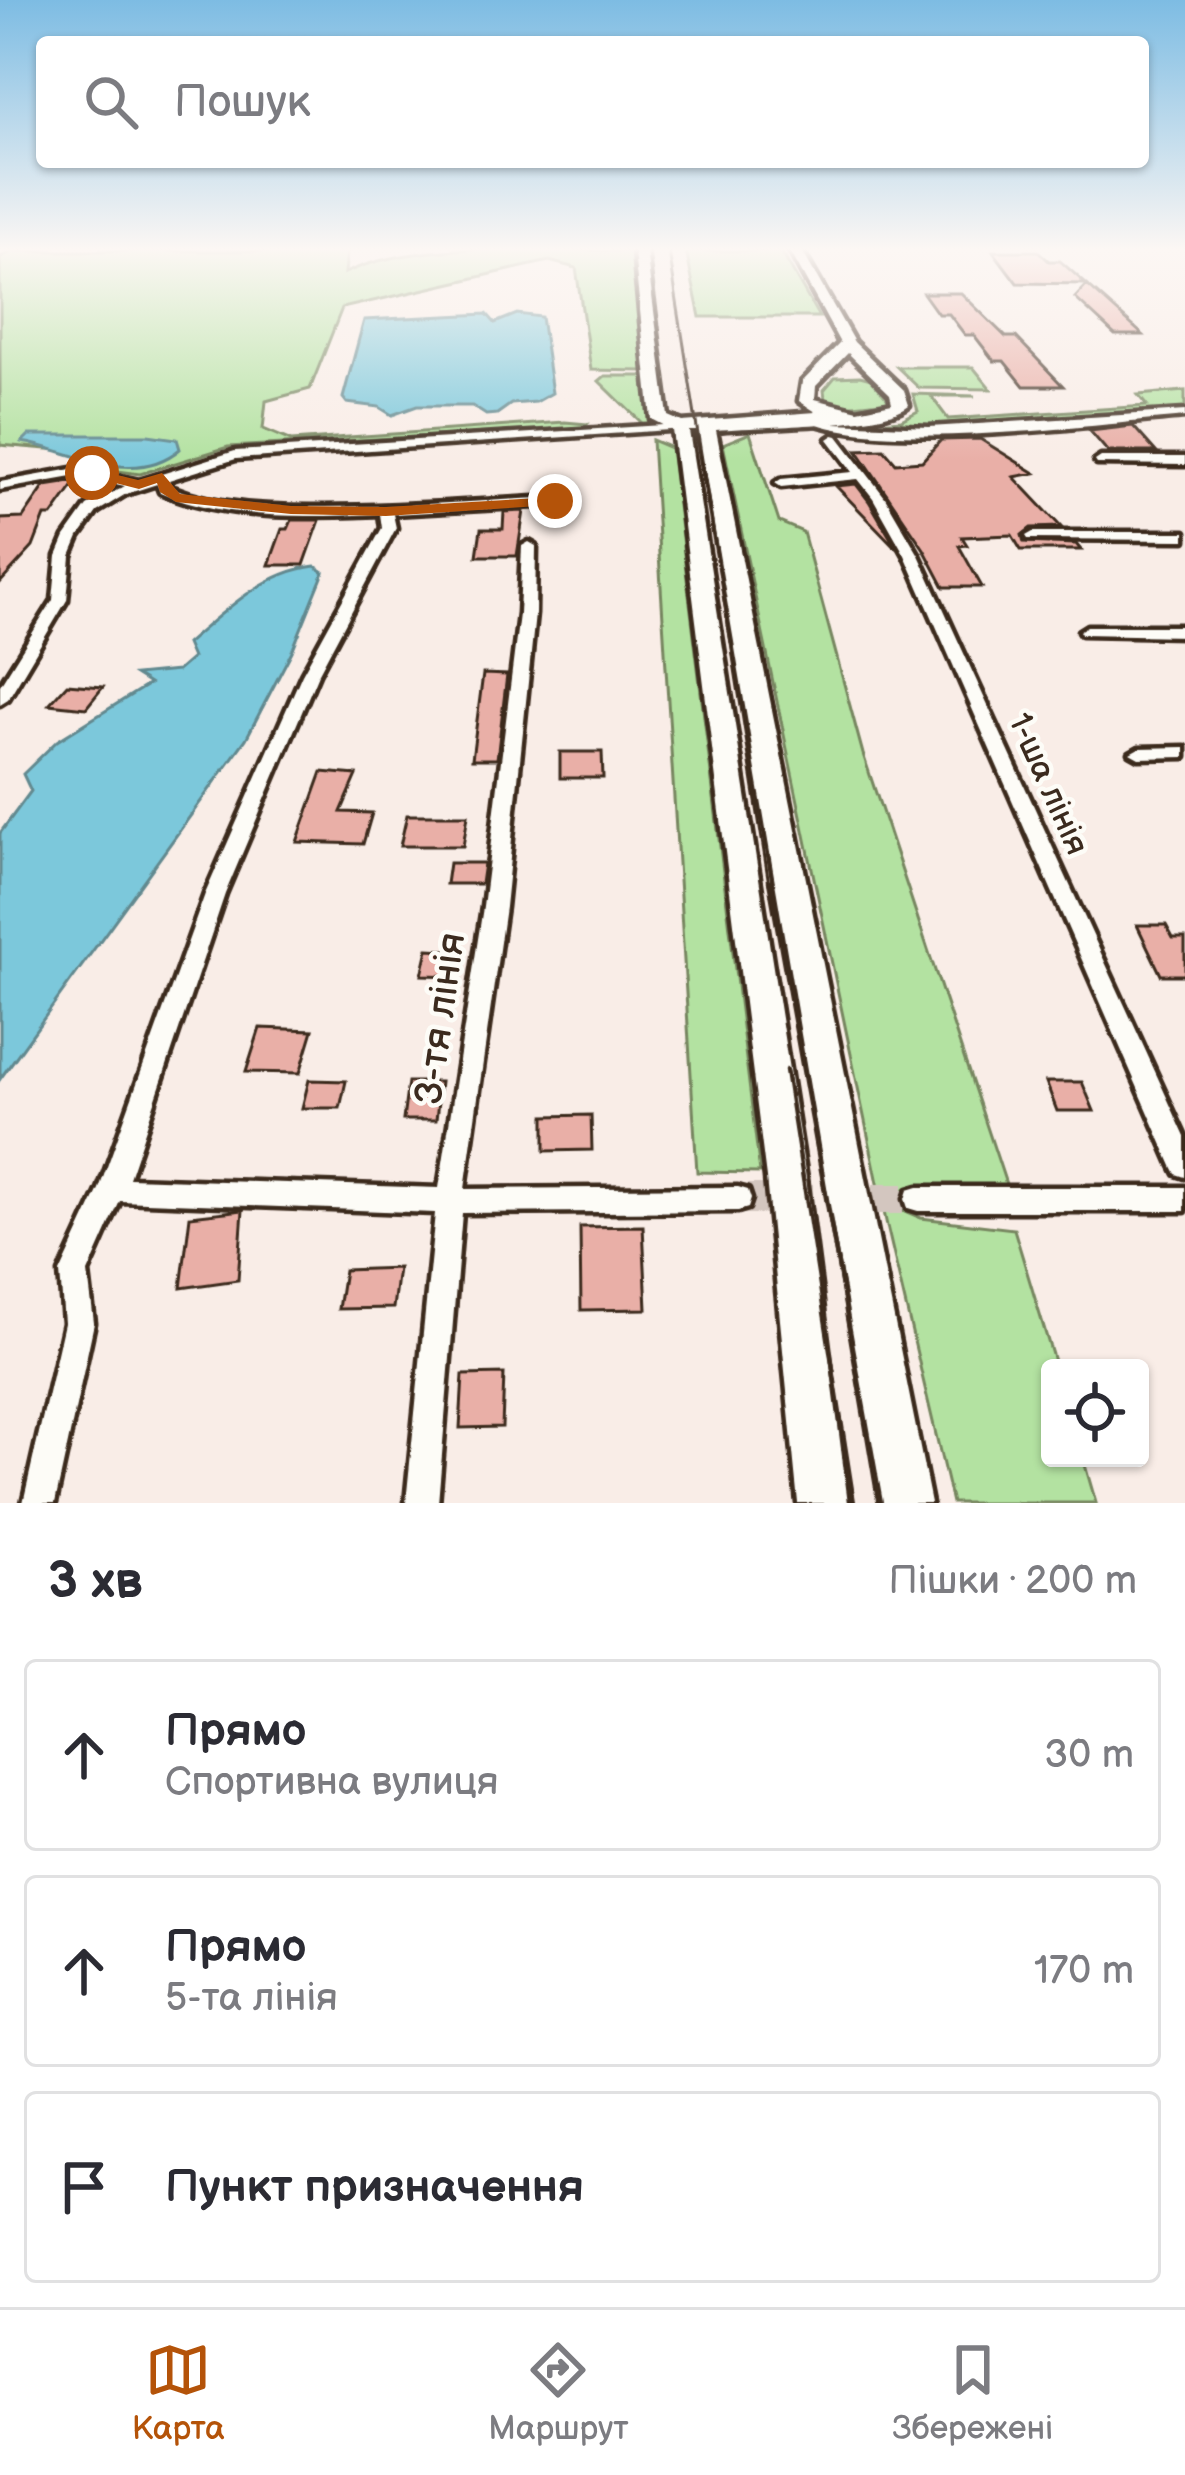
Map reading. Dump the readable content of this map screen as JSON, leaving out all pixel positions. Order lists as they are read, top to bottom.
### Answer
{
  "streets": {
    "street": ["1-ша лінія", "3-тя лінія"]
  },
  "page": {
    "search": "Пошук",
    "heading": ["3 хв", "Пішки · 200 m"],
    "list": [
      ["Прямо", "Спортивна вулиця", "30 m"],
      ["Прямо", "5-та лінія", "170 m"],
      "Пункт призначення"
    ],
    "nav": ["Карта", "Маршрут", "Збережені"]
  }
}
